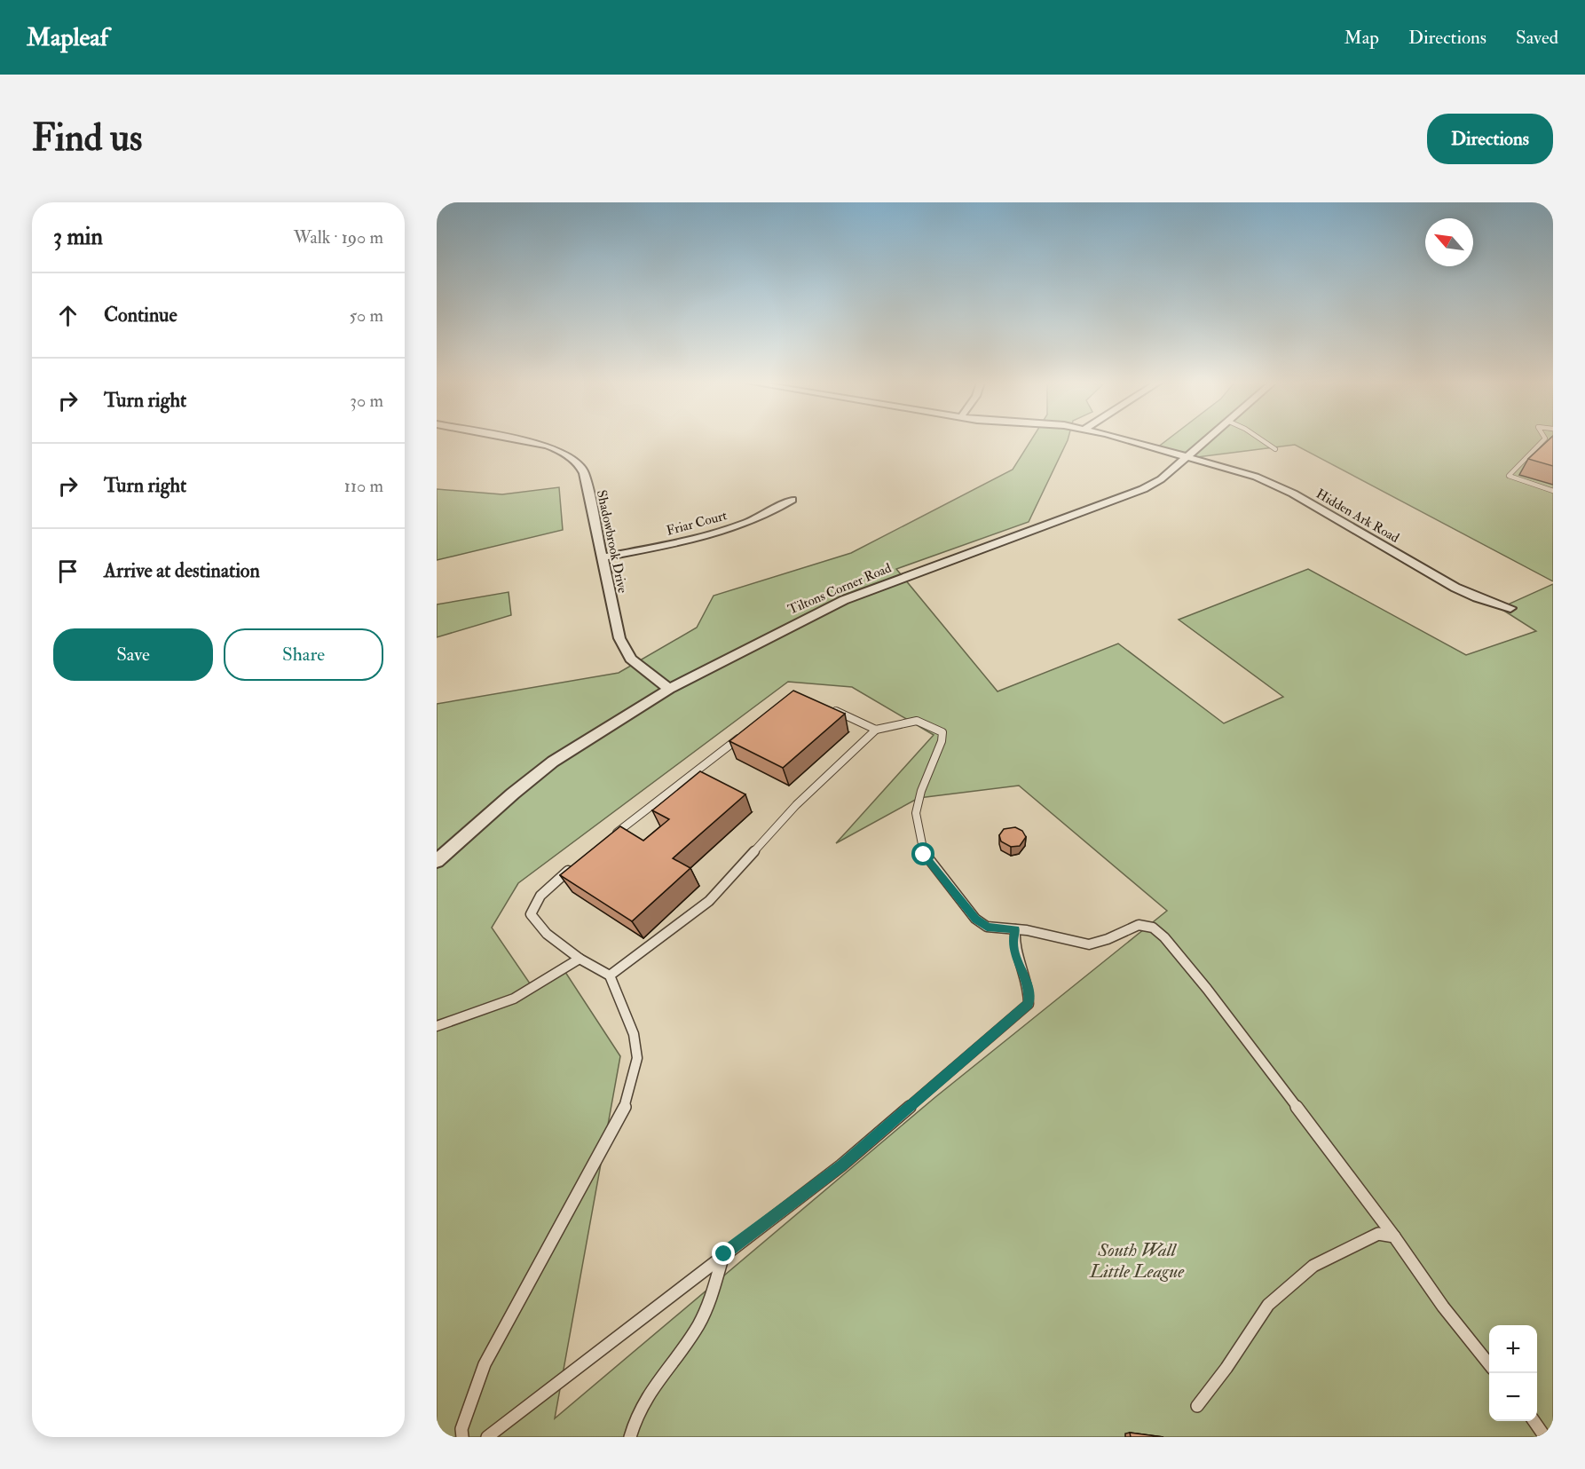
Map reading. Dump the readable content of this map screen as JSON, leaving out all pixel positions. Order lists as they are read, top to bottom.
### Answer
{
  "streets": {
    "street": [
      "Hidden Ark Road",
      "Friar Court",
      "Shadowbrook Drive",
      "Tiltons Corner Road"
    ]
  },
  "crossings": [
    ["Hidden Ark Road", "Tiltons Corner Road"],
    ["Friar Court", "Shadowbrook Drive"],
    ["Shadowbrook Drive", "Tiltons Corner Road"]
  ],
  "parks": ["South Wall Little League"],
  "north": "top left",
  "page": {
    "header": "Mapleaf",
    "nav": ["Map", "Directions", "Saved"],
    "buttons": [
      "Directions",
      ["Save", "Share"]
    ],
    "title": "Find us",
    "heading": ["3 min", "Walk · 190 m"],
    "list": [
      ["Continue", "50 m"],
      ["Turn right", "30 m"],
      ["Turn right", "110 m"],
      "Arrive at destination"
    ],
    "map_buttons": ["+", "−"]
  }
}
